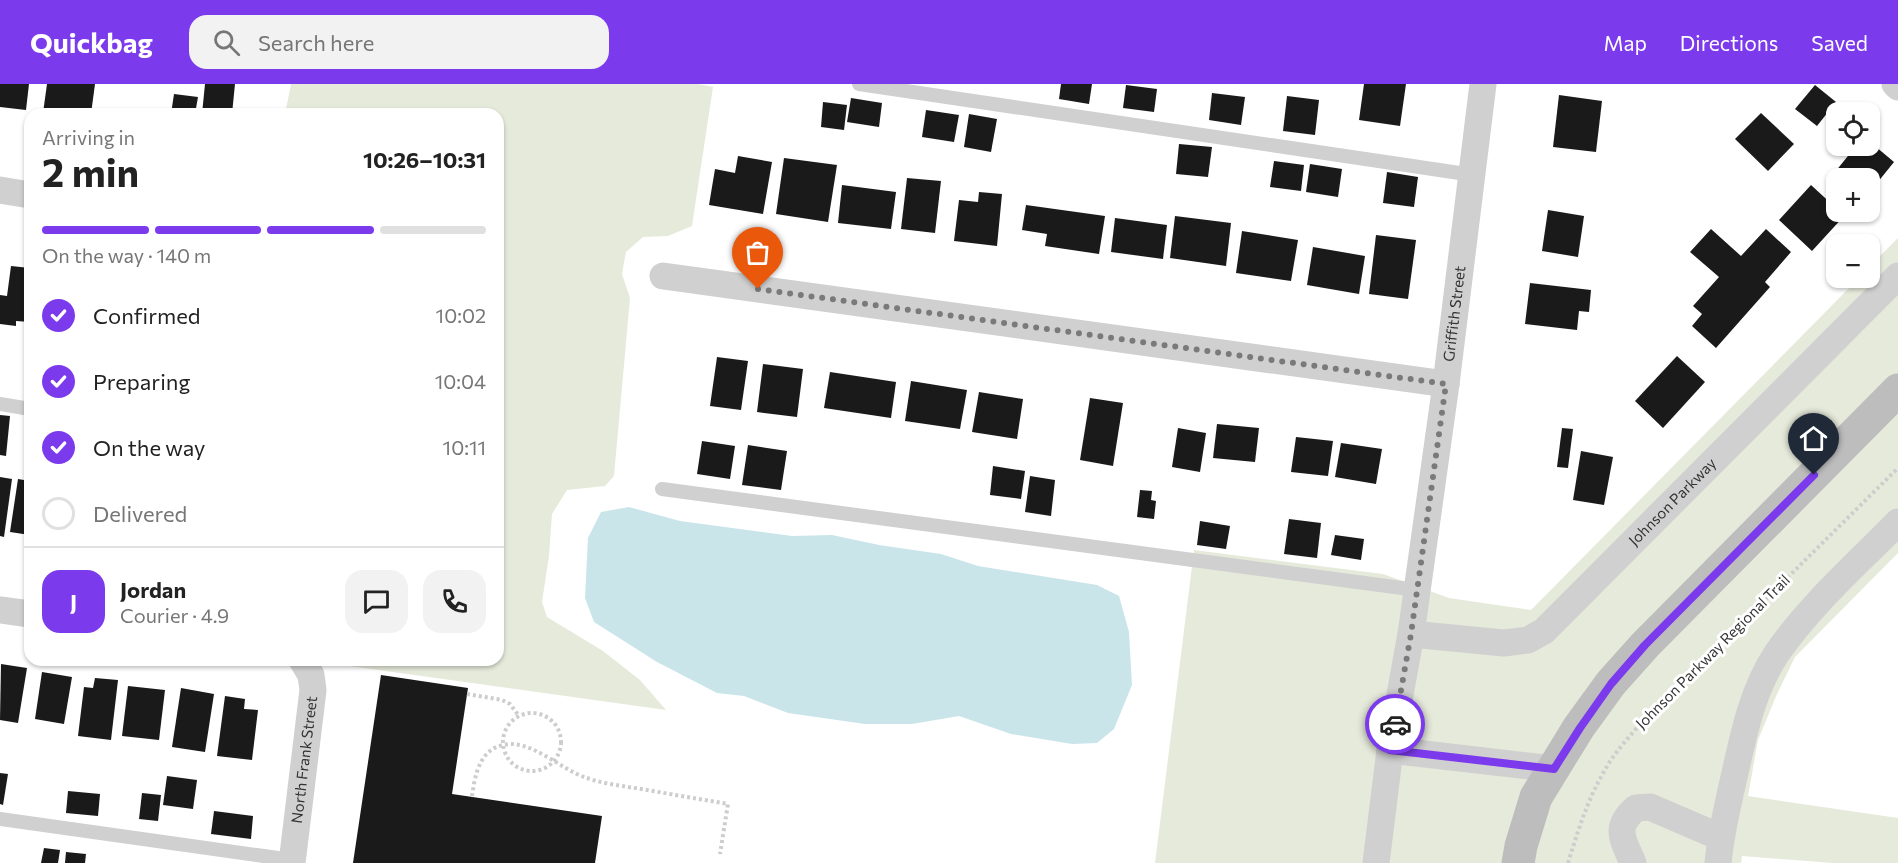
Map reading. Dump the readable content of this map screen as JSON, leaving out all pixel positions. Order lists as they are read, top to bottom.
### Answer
{
  "streets": {
    "street": ["Griffith Street", "Johnson Parkway", "North Frank Street"],
    "path": ["Johnson Parkway Regional Trail"]
  },
  "crossings": [
    ["Griffith Street", "Johnson Parkway"]
  ],
  "page": {
    "header": "Quickbag",
    "search": "Search here",
    "nav": ["Map", "Directions", "Saved"],
    "map_buttons": ["+", "−"],
    "heading": ["2 min", "Arriving in", "10:26–10:31"],
    "panel": ["Jordan", "Courier · 4.9"],
    "bar": "On the way · 140 m",
    "list": [
      ["Confirmed", "10:02"],
      ["Preparing", "10:04"],
      ["On the way", "10:11"],
      "Delivered"
    ],
    "round": "J"
  }
}
